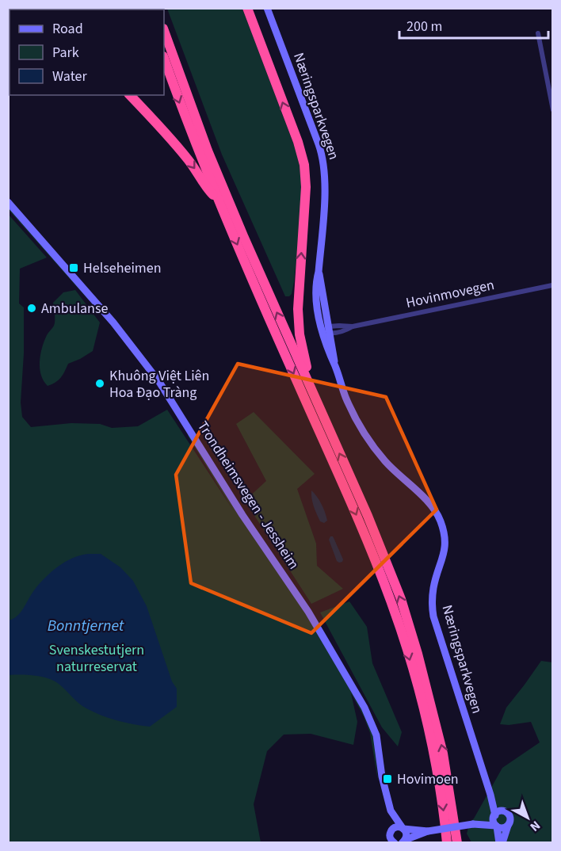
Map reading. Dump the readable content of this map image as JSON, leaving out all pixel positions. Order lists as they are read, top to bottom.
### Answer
{
  "streets": {
    "main road": ["Næringsparkvegen", "Trondheimsvegen - Jessheim"],
    "street": ["Hovinmovegen"]
  },
  "crossings": [
    ["Næringsparkvegen", "Hovinmovegen"]
  ],
  "water": ["Bonntjernet"],
  "parks": ["Svenskestutjern naturreservat"],
  "places": {
    "transit": ["Helseheimen", "Hovimoen"],
    "other": ["Ambulanse", "Khuông Việt Liên Hoa Đạo Tràng"]
  },
  "legend": ["Road", "Park", "Water"],
  "scale_bar": "200 m",
  "north": "bottom right"
}
